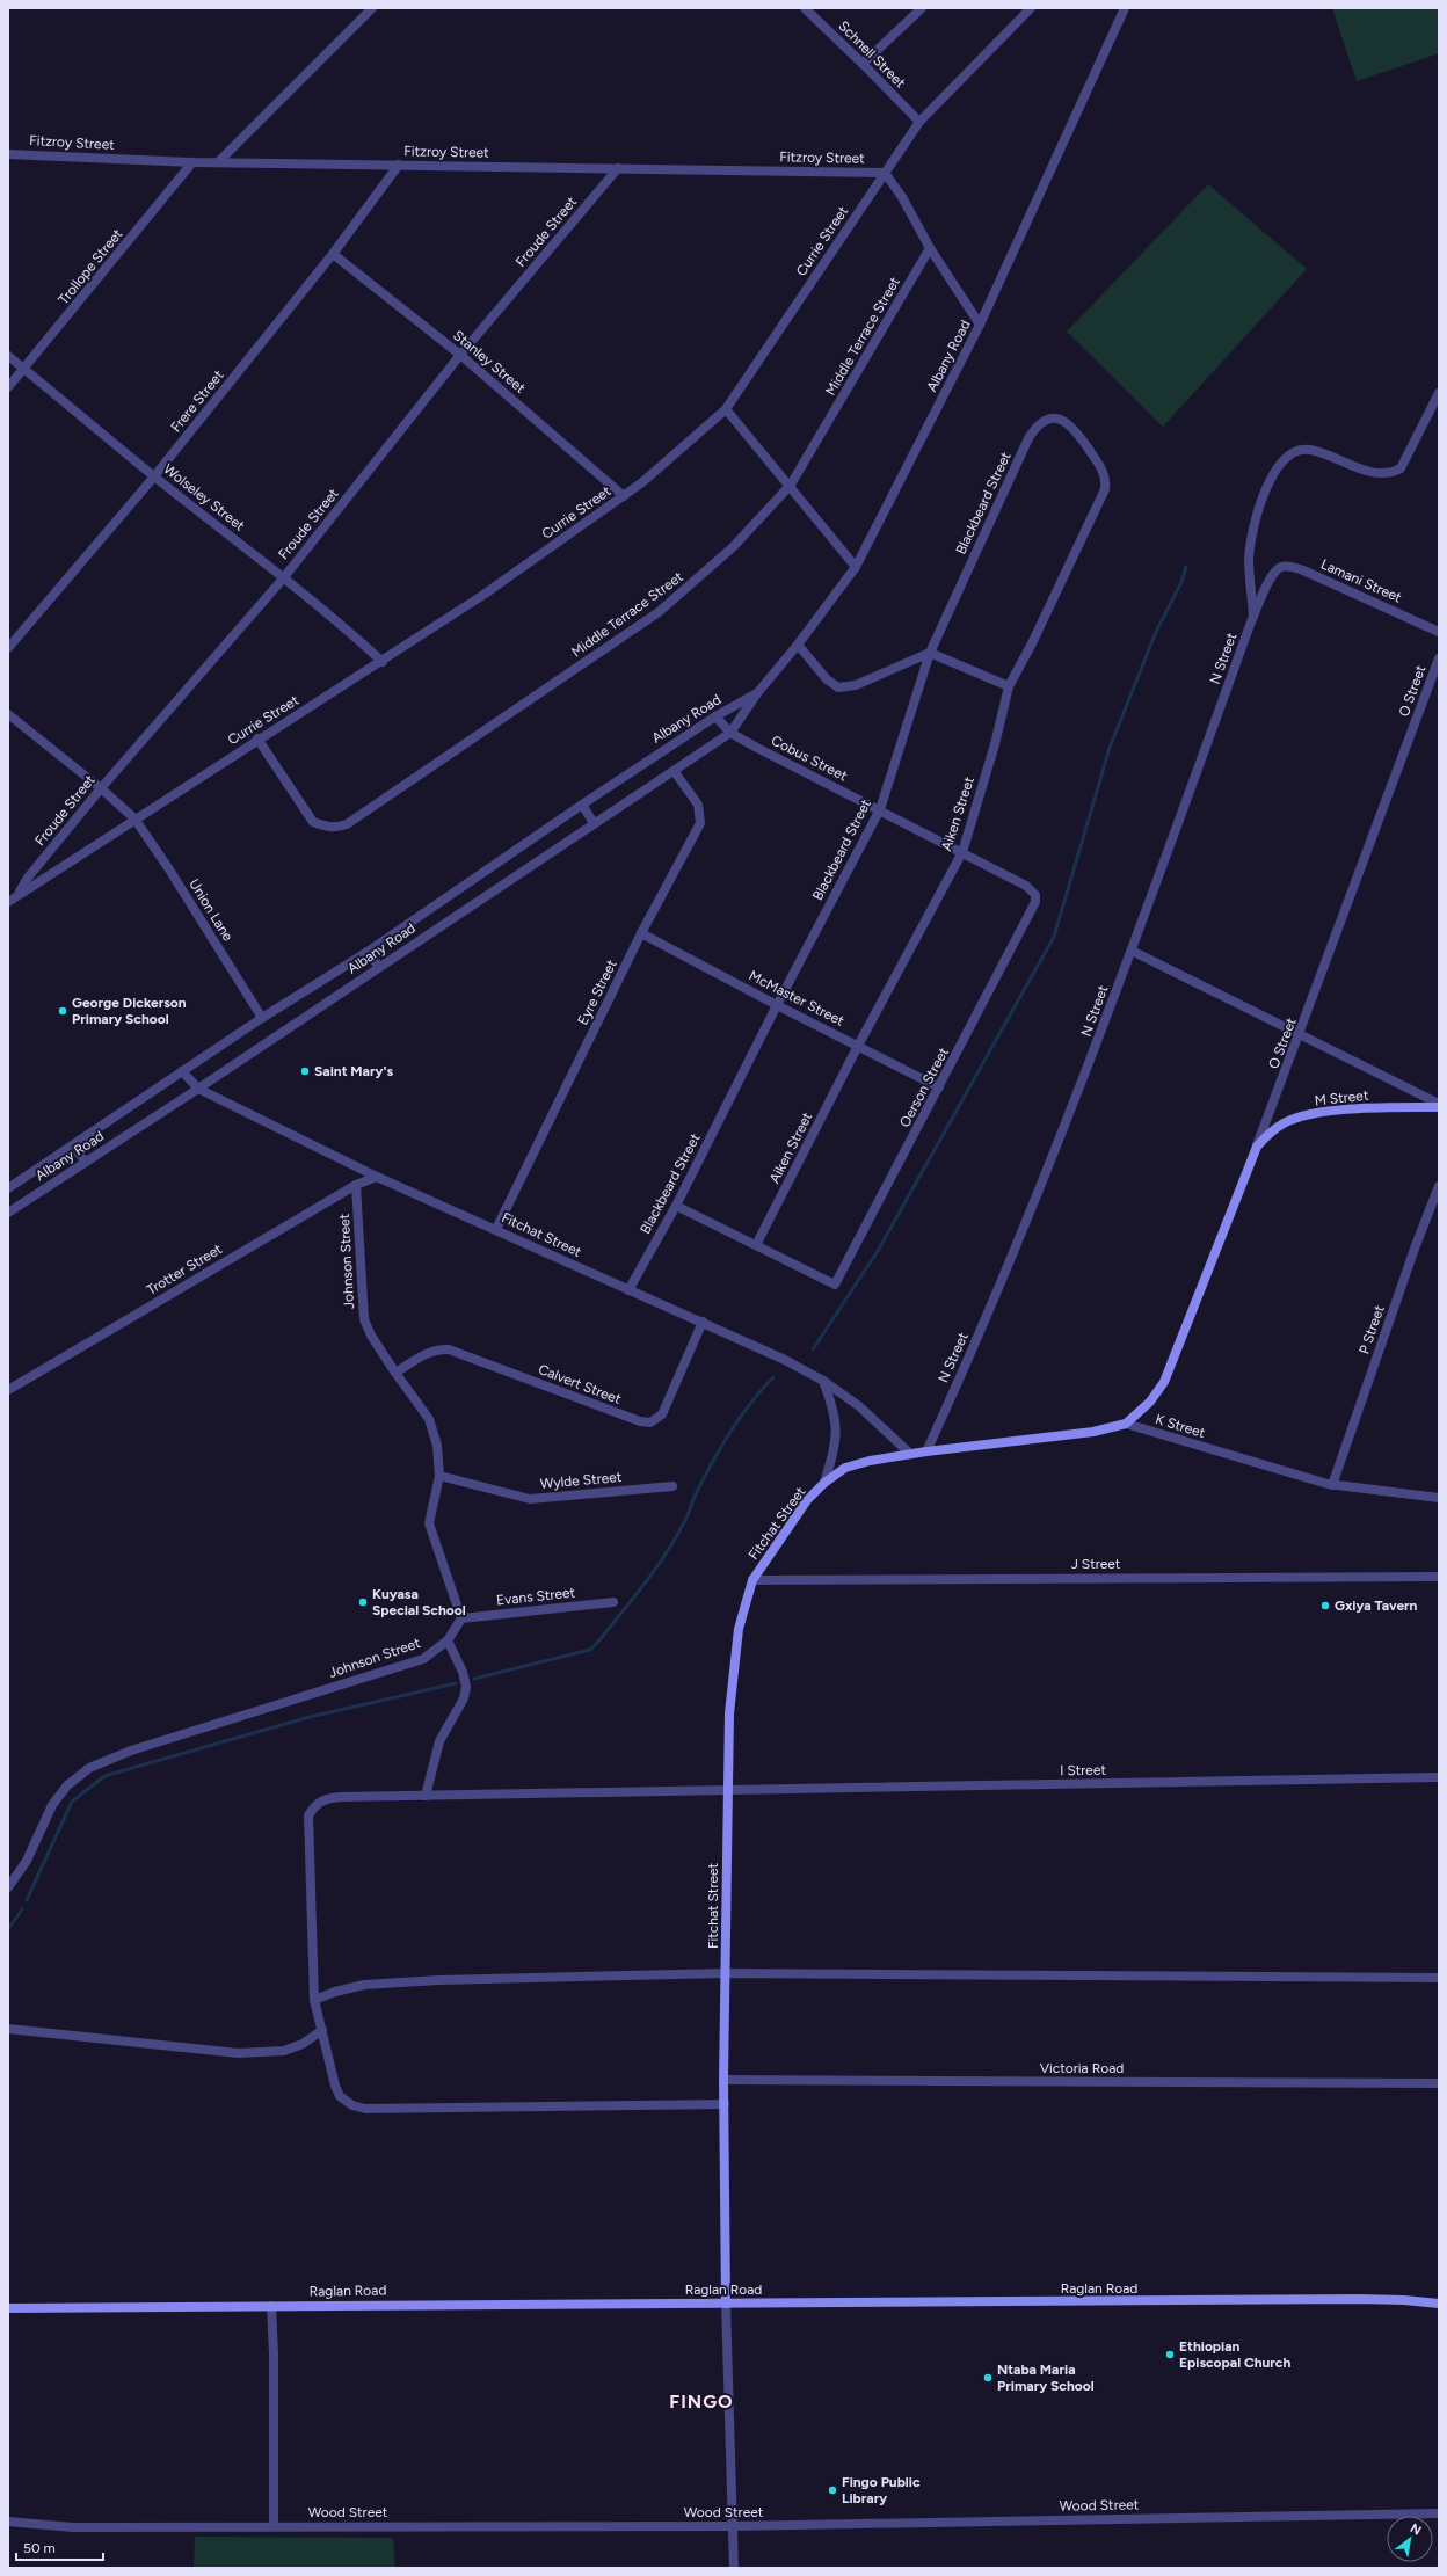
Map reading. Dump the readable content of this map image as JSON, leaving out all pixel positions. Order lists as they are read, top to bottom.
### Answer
{
  "streets": {
    "street": [
      "Schnell Street",
      "Fitzroy Street",
      "Froude Street",
      "Currie Street",
      "Trollope Street",
      "Middle Terrace Street",
      "Albany Road",
      "Stanley Street",
      "Frere Street",
      "Wolseley Street",
      "Blackbeard Street",
      "Lamani Street",
      "N Street",
      "O Street",
      "Cobus Street",
      "Aiken Street",
      "Union Lane",
      "Eyre Street",
      "McMaster Street",
      "Oerson Street",
      "M Street",
      "Fitchat Street",
      "Johnson Street",
      "Trotter Street",
      "P Street",
      "Calvert Street",
      "K Street",
      "Wylde Street",
      "J Street",
      "Evans Street",
      "I Street",
      "Victoria Road",
      "Raglan Road",
      "Wood Street"
    ]
  },
  "crossings": [
    ["Schnell Street", "Currie Street"],
    ["Fitzroy Street", "Froude Street"],
    ["Fitzroy Street", "Currie Street"],
    ["Fitzroy Street", "Trollope Street"],
    ["Fitzroy Street", "Frere Street"],
    ["Froude Street", "Currie Street"],
    ["Froude Street", "Stanley Street"],
    ["Froude Street", "Wolseley Street"],
    ["Froude Street", "Union Lane"],
    ["Currie Street", "Middle Terrace Street"],
    ["Currie Street", "Stanley Street"],
    ["Currie Street", "Wolseley Street"],
    ["Currie Street", "Union Lane"],
    ["Trollope Street", "Wolseley Street"],
    ["Albany Road", "Cobus Street"],
    ["Albany Road", "Union Lane"],
    ["Albany Road", "Eyre Street"],
    ["Albany Road", "Fitchat Street"],
    ["Stanley Street", "Frere Street"],
    ["Frere Street", "Wolseley Street"],
    ["Blackbeard Street", "Cobus Street"],
    ["Blackbeard Street", "Aiken Street"],
    ["Blackbeard Street", "McMaster Street"],
    ["Blackbeard Street", "Fitchat Street"],
    ["Lamani Street", "N Street"],
    ["O Street", "M Street"],
    ["O Street", "K Street"],
    ["Cobus Street", "Aiken Street"],
    ["Cobus Street", "Oerson Street"],
    ["Aiken Street", "McMaster Street"],
    ["Aiken Street", "Oerson Street"],
    ["Eyre Street", "McMaster Street"],
    ["Eyre Street", "Fitchat Street"],
    ["McMaster Street", "Oerson Street"],
    ["Fitchat Street", "Trotter Street"],
    ["Fitchat Street", "Calvert Street"],
    ["Fitchat Street", "J Street"],
    ["Fitchat Street", "I Street"],
    ["Fitchat Street", "Victoria Road"],
    ["Fitchat Street", "Raglan Road"],
    ["Johnson Street", "Trotter Street"],
    ["Johnson Street", "Calvert Street"],
    ["Johnson Street", "Wylde Street"],
    ["Johnson Street", "Evans Street"],
    ["P Street", "K Street"]
  ],
  "districts": ["FINGO"],
  "places": [
    "George Dickerson Primary School",
    "Saint Mary's",
    "Kuyasa Special School",
    "Gxiya Tavern",
    "Ethiopian Episcopal Church",
    "Ntaba Maria Primary School",
    "Fingo Public Library"
  ],
  "scale_bar": "50 m",
  "north": "top right"
}
